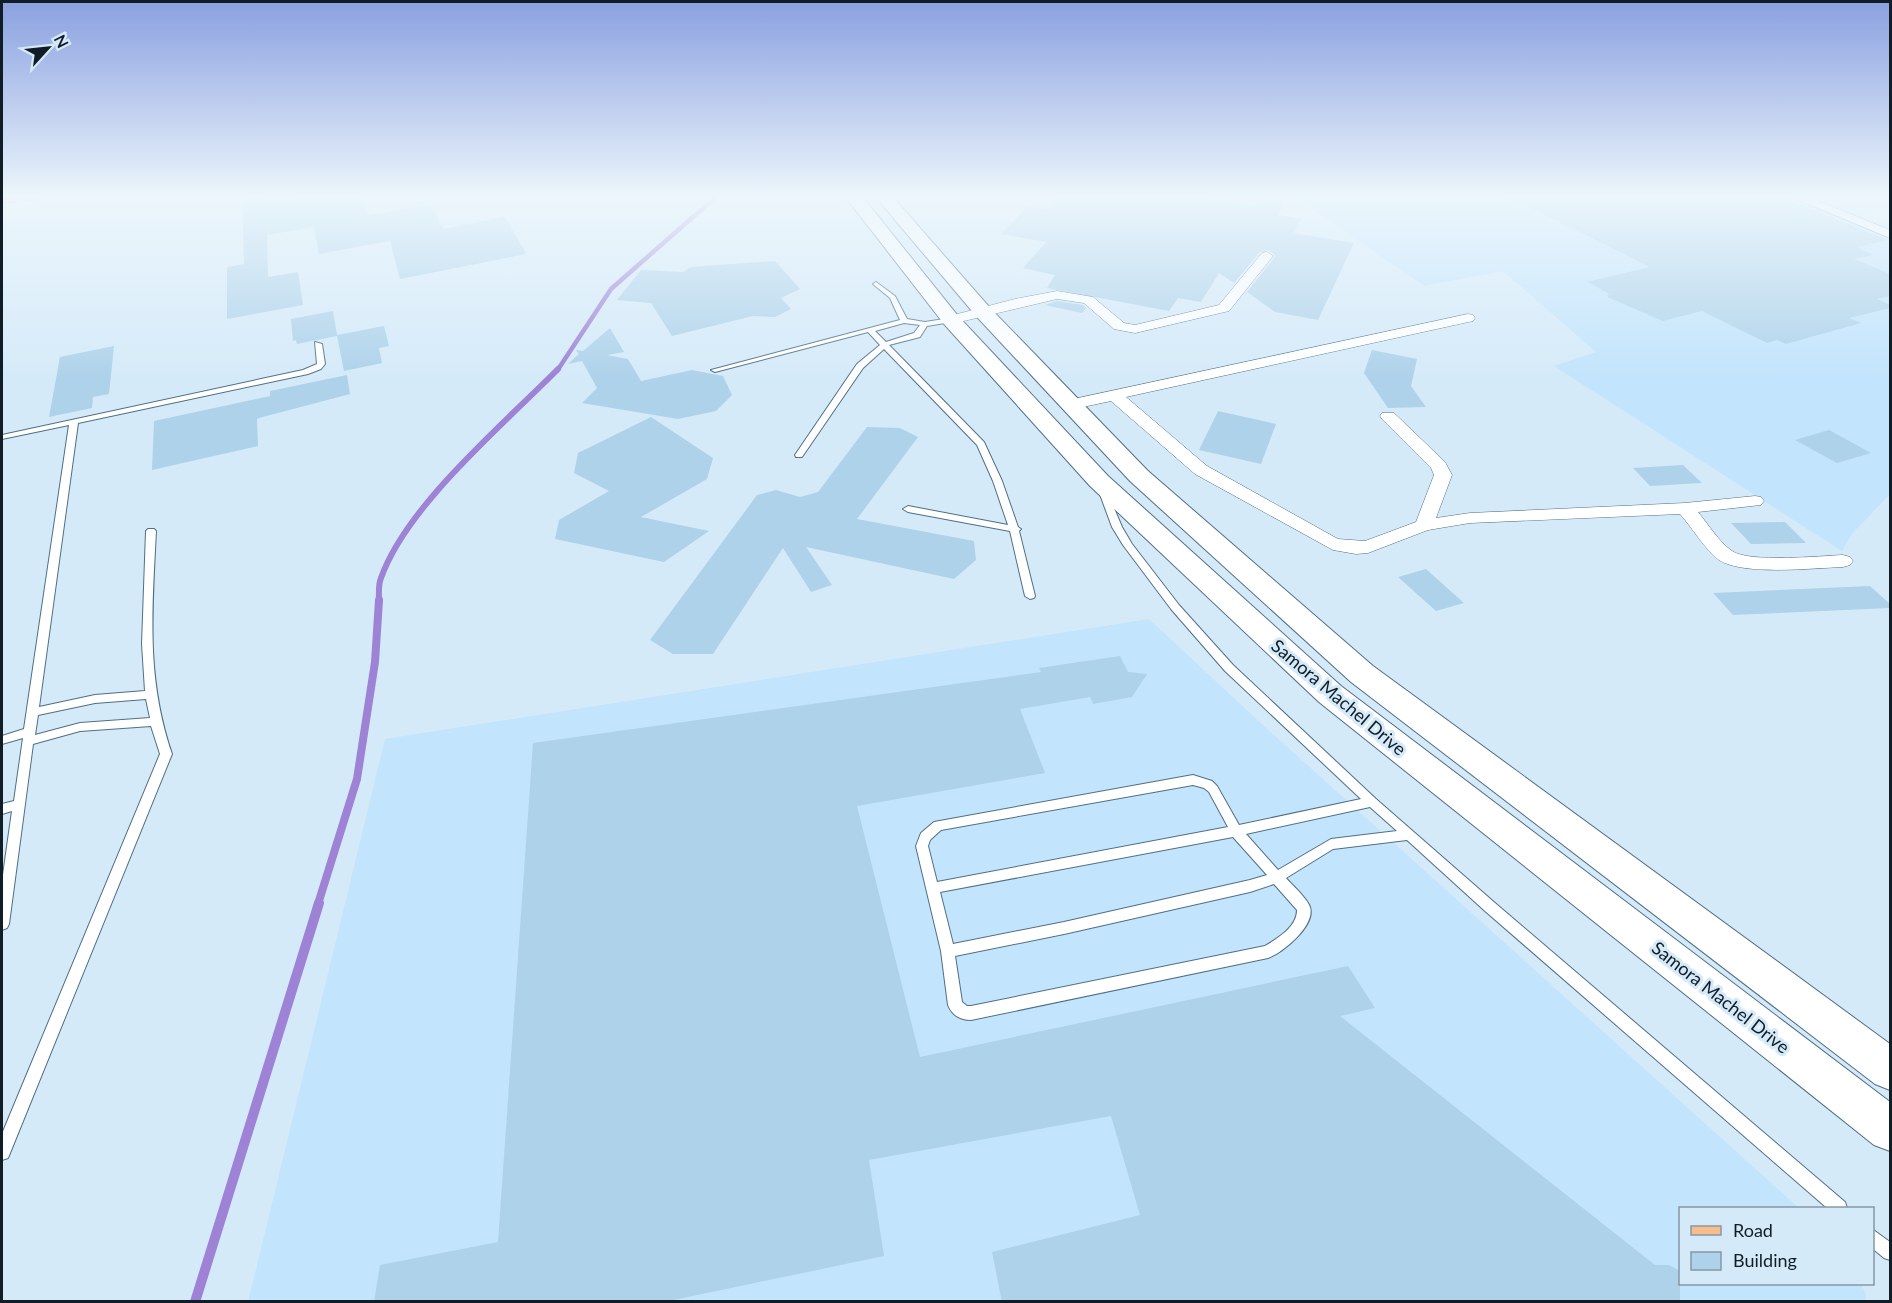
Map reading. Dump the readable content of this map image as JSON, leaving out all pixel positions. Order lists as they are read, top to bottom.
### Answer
{
  "streets": {
    "main road": ["Samora Machel Drive"]
  },
  "legend": ["Road", "Building"],
  "north": "top right"
}
